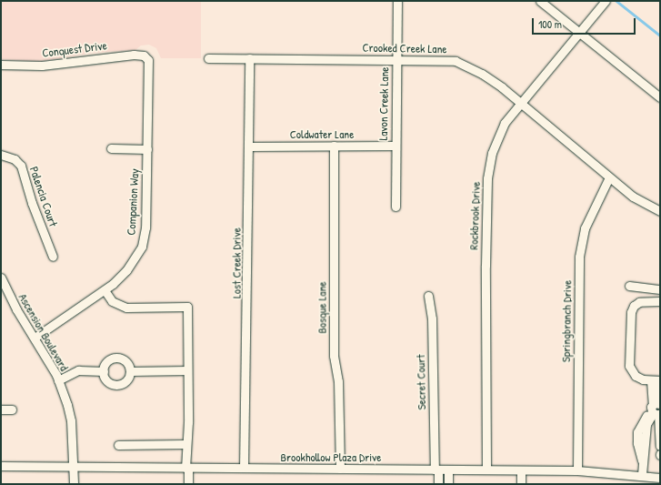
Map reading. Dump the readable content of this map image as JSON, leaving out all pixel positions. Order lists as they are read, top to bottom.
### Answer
{
  "streets": {
    "street": [
      "Crooked Creek Lane",
      "Conquest Drive",
      "Lavon Creek Lane",
      "Coldwater Lane",
      "Palencia Court",
      "Companion Way",
      "Rockbrook Drive",
      "Lost Creek Drive",
      "Bosque Lane",
      "Springbranch Drive",
      "Ascension Boulevard",
      "Secret Court",
      "Brookhollow Plaza Drive"
    ]
  },
  "crossings": [
    ["Crooked Creek Lane", "Lavon Creek Lane"],
    ["Crooked Creek Lane", "Rockbrook Drive"],
    ["Crooked Creek Lane", "Lost Creek Drive"],
    ["Crooked Creek Lane", "Springbranch Drive"],
    ["Conquest Drive", "Companion Way"],
    ["Lavon Creek Lane", "Coldwater Lane"],
    ["Coldwater Lane", "Lost Creek Drive"],
    ["Coldwater Lane", "Bosque Lane"],
    ["Companion Way", "Ascension Boulevard"],
    ["Rockbrook Drive", "Brookhollow Plaza Drive"],
    ["Lost Creek Drive", "Brookhollow Plaza Drive"],
    ["Bosque Lane", "Brookhollow Plaza Drive"],
    ["Springbranch Drive", "Brookhollow Plaza Drive"],
    ["Ascension Boulevard", "Brookhollow Plaza Drive"],
    ["Secret Court", "Brookhollow Plaza Drive"]
  ],
  "scale_bar": "100 m"
}
